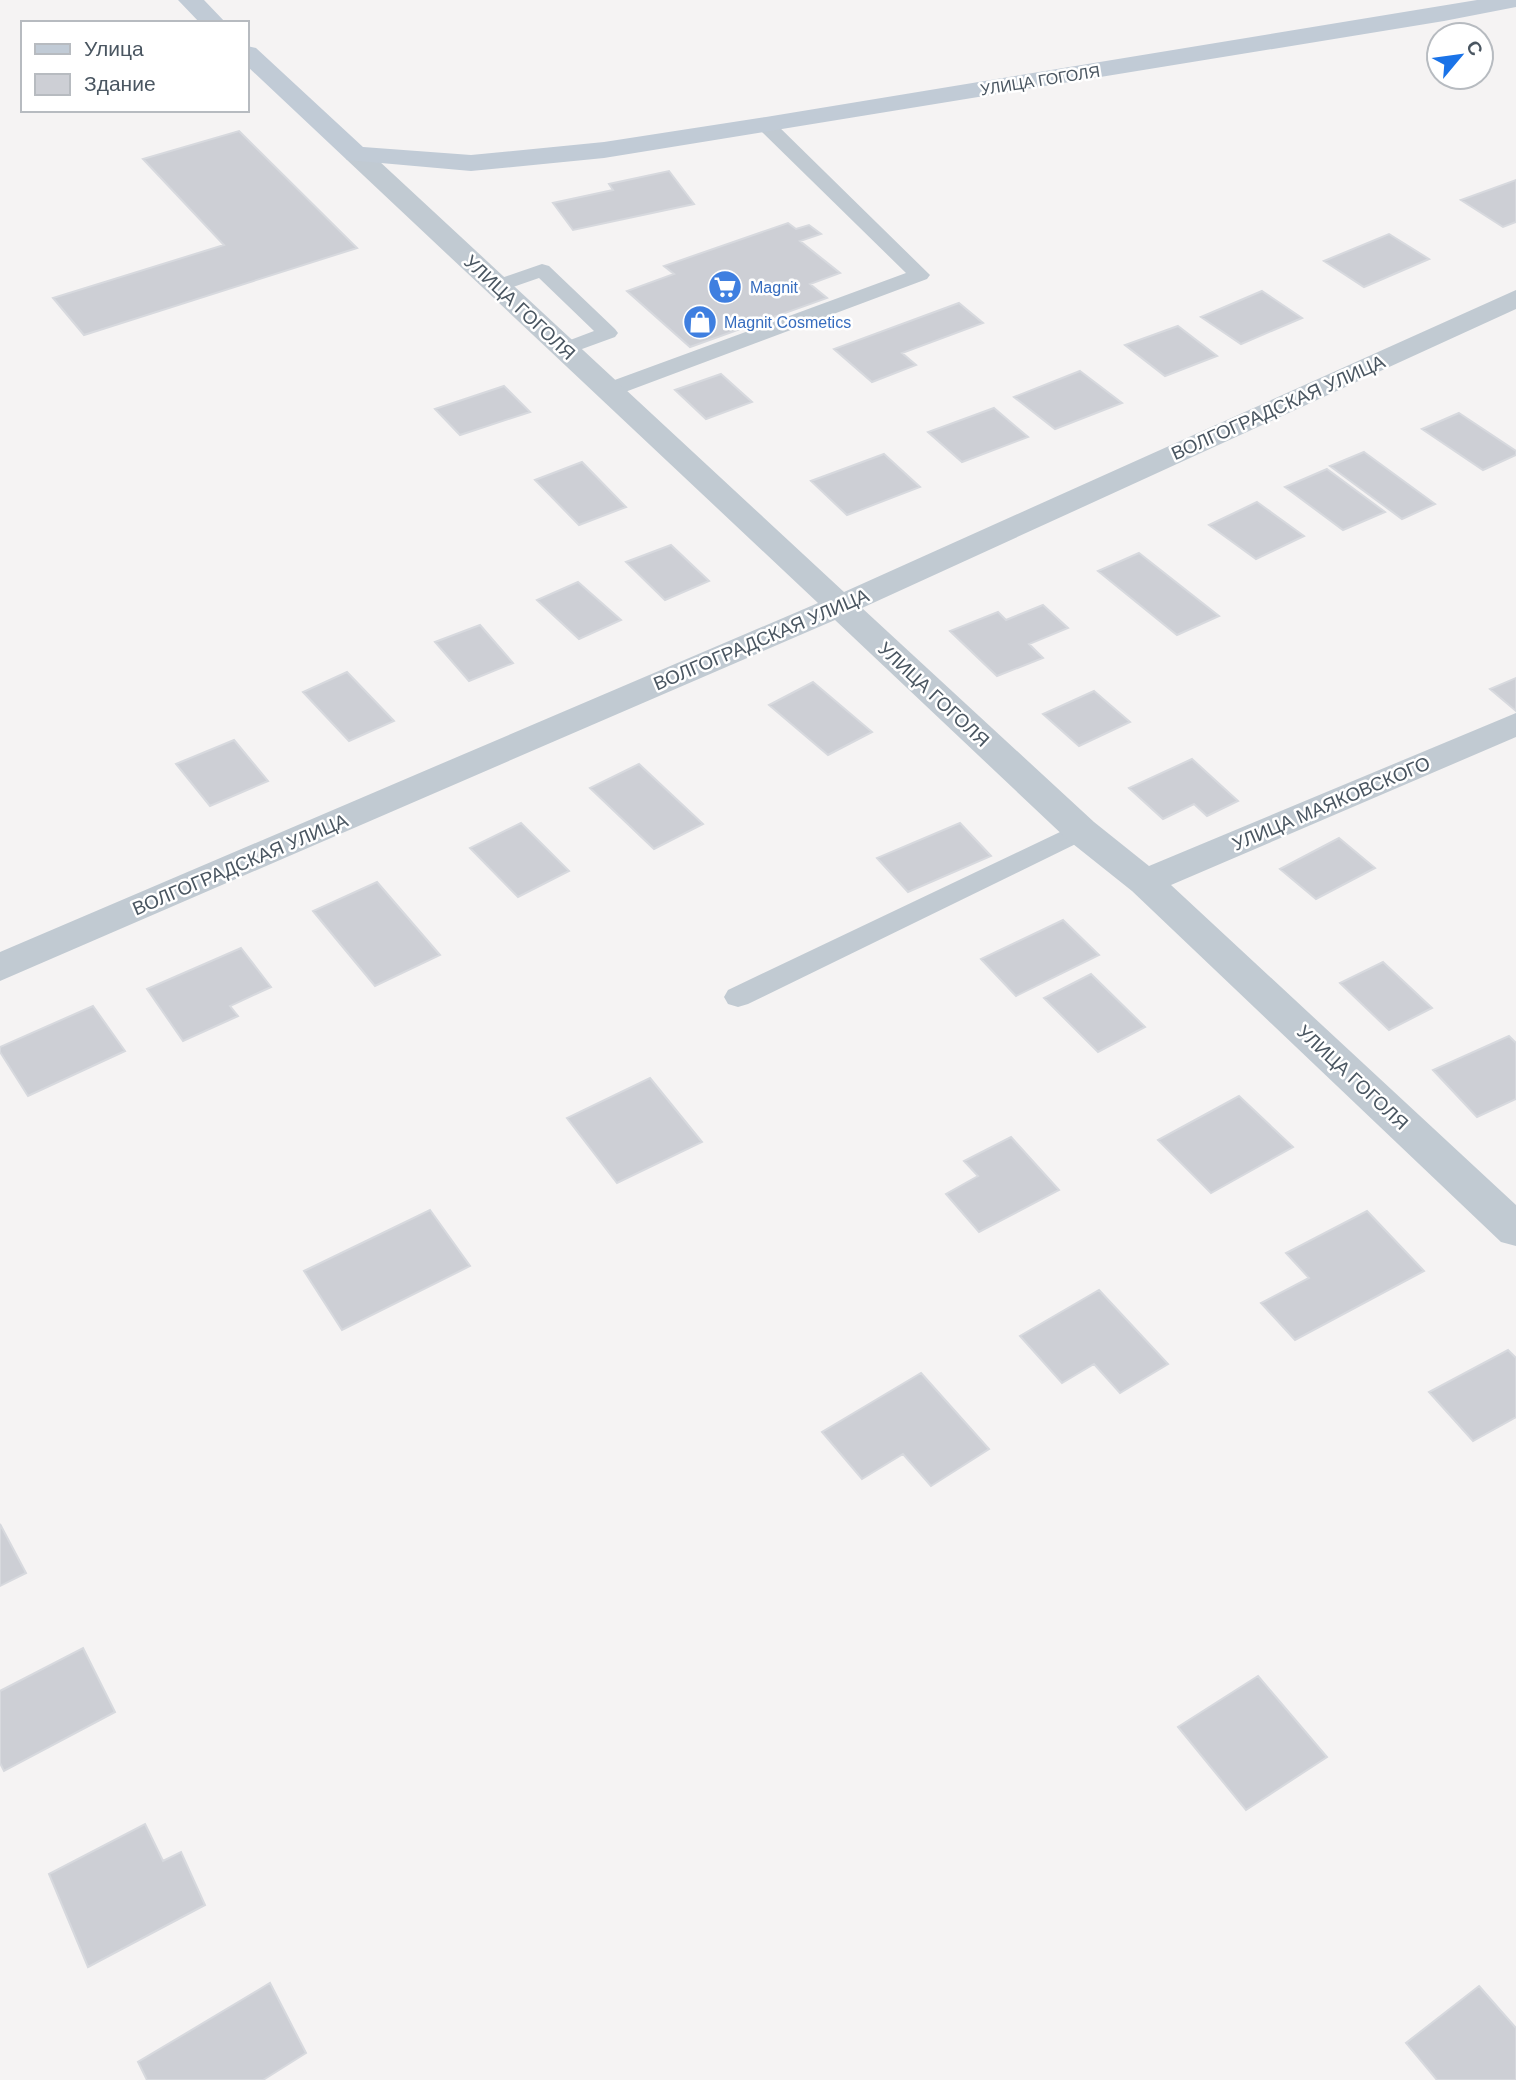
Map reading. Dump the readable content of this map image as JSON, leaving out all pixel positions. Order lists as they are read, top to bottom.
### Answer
{
  "streets": {
    "street": ["УЛИЦА ГОГОЛЯ", "ВОЛГОГРАДСКАЯ УЛИЦА", "УЛИЦА МАЯКОВСКОГО"]
  },
  "crossings": [
    ["УЛИЦА ГОГОЛЯ", "ВОЛГОГРАДСКАЯ УЛИЦА"],
    ["УЛИЦА ГОГОЛЯ", "УЛИЦА МАЯКОВСКОГО"]
  ],
  "places": {
    "supermarket": ["Magnit"],
    "shop": ["Magnit Cosmetics"]
  },
  "legend": ["Улица", "Здание"],
  "north": "top right"
}
